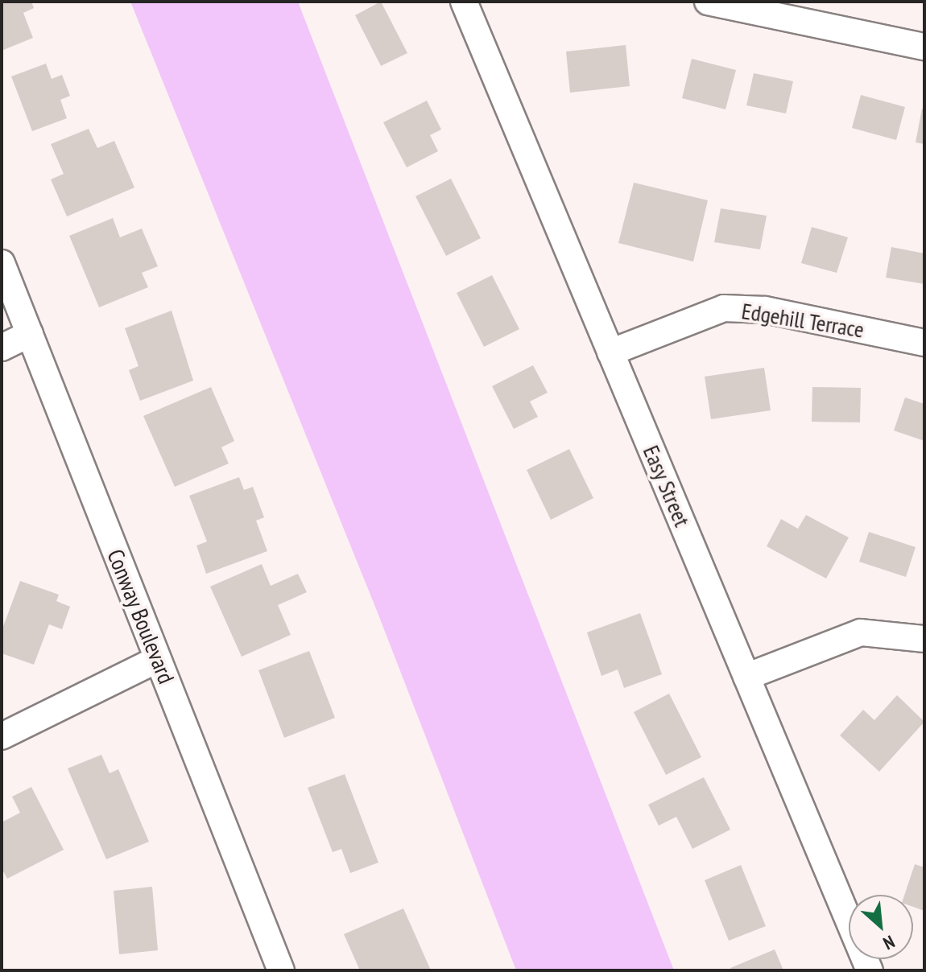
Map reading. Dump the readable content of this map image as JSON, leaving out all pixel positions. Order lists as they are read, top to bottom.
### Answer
{
  "streets": {
    "street": ["Edgehill Terrace", "Easy Street", "Conway Boulevard"]
  },
  "crossings": [
    ["Edgehill Terrace", "Easy Street"]
  ],
  "north": "bottom right"
}
